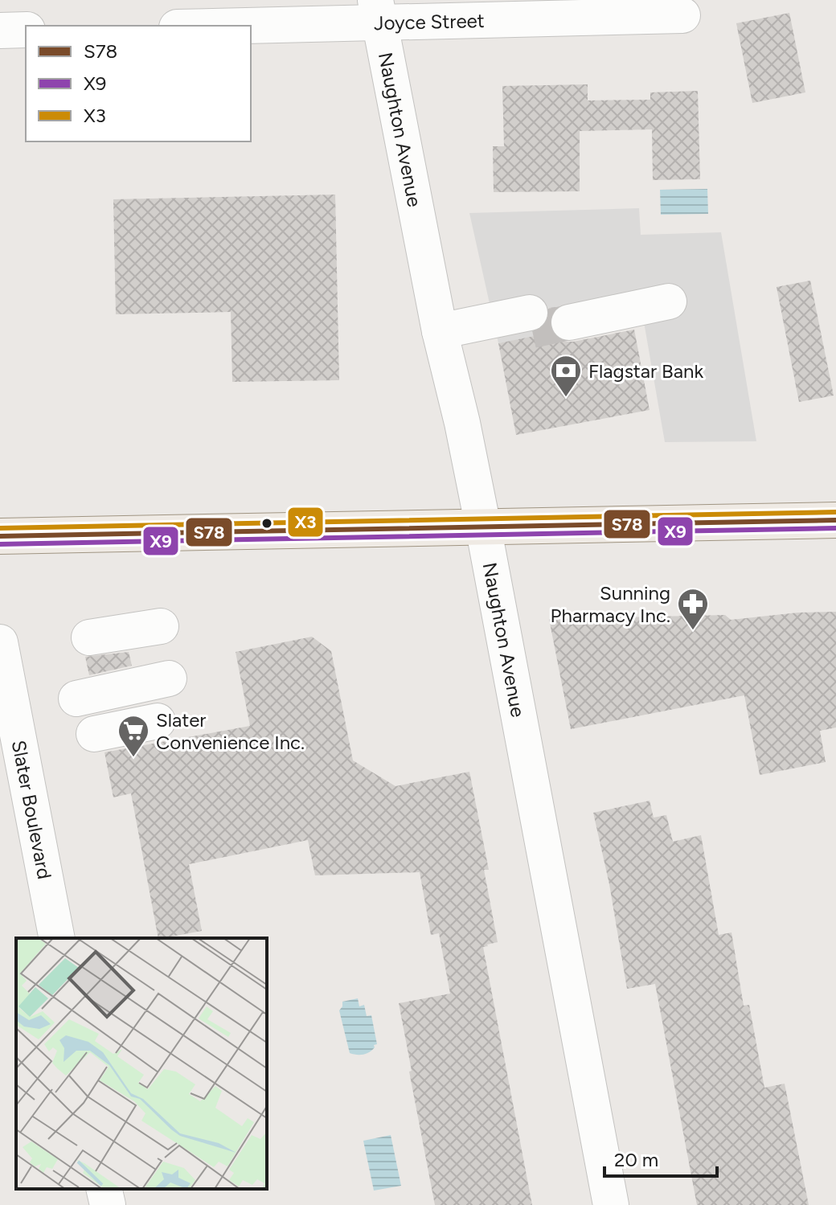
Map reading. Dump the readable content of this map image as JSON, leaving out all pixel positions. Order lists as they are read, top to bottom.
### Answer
{
  "streets": {
    "street": ["Joyce Street", "Naughton Avenue", "Slater Boulevard"]
  },
  "crossings": [
    ["Joyce Street", "Naughton Avenue"]
  ],
  "places": {
    "bank": ["Flagstar Bank"],
    "pharmacy": ["Sunning Pharmacy Inc."],
    "supermarket": ["Slater Convenience Inc."]
  },
  "lines": ["transit line X3", "transit line S78", "transit line X9"],
  "legend": ["S78", "X9", "X3"],
  "scale_bar": "20 m"
}
